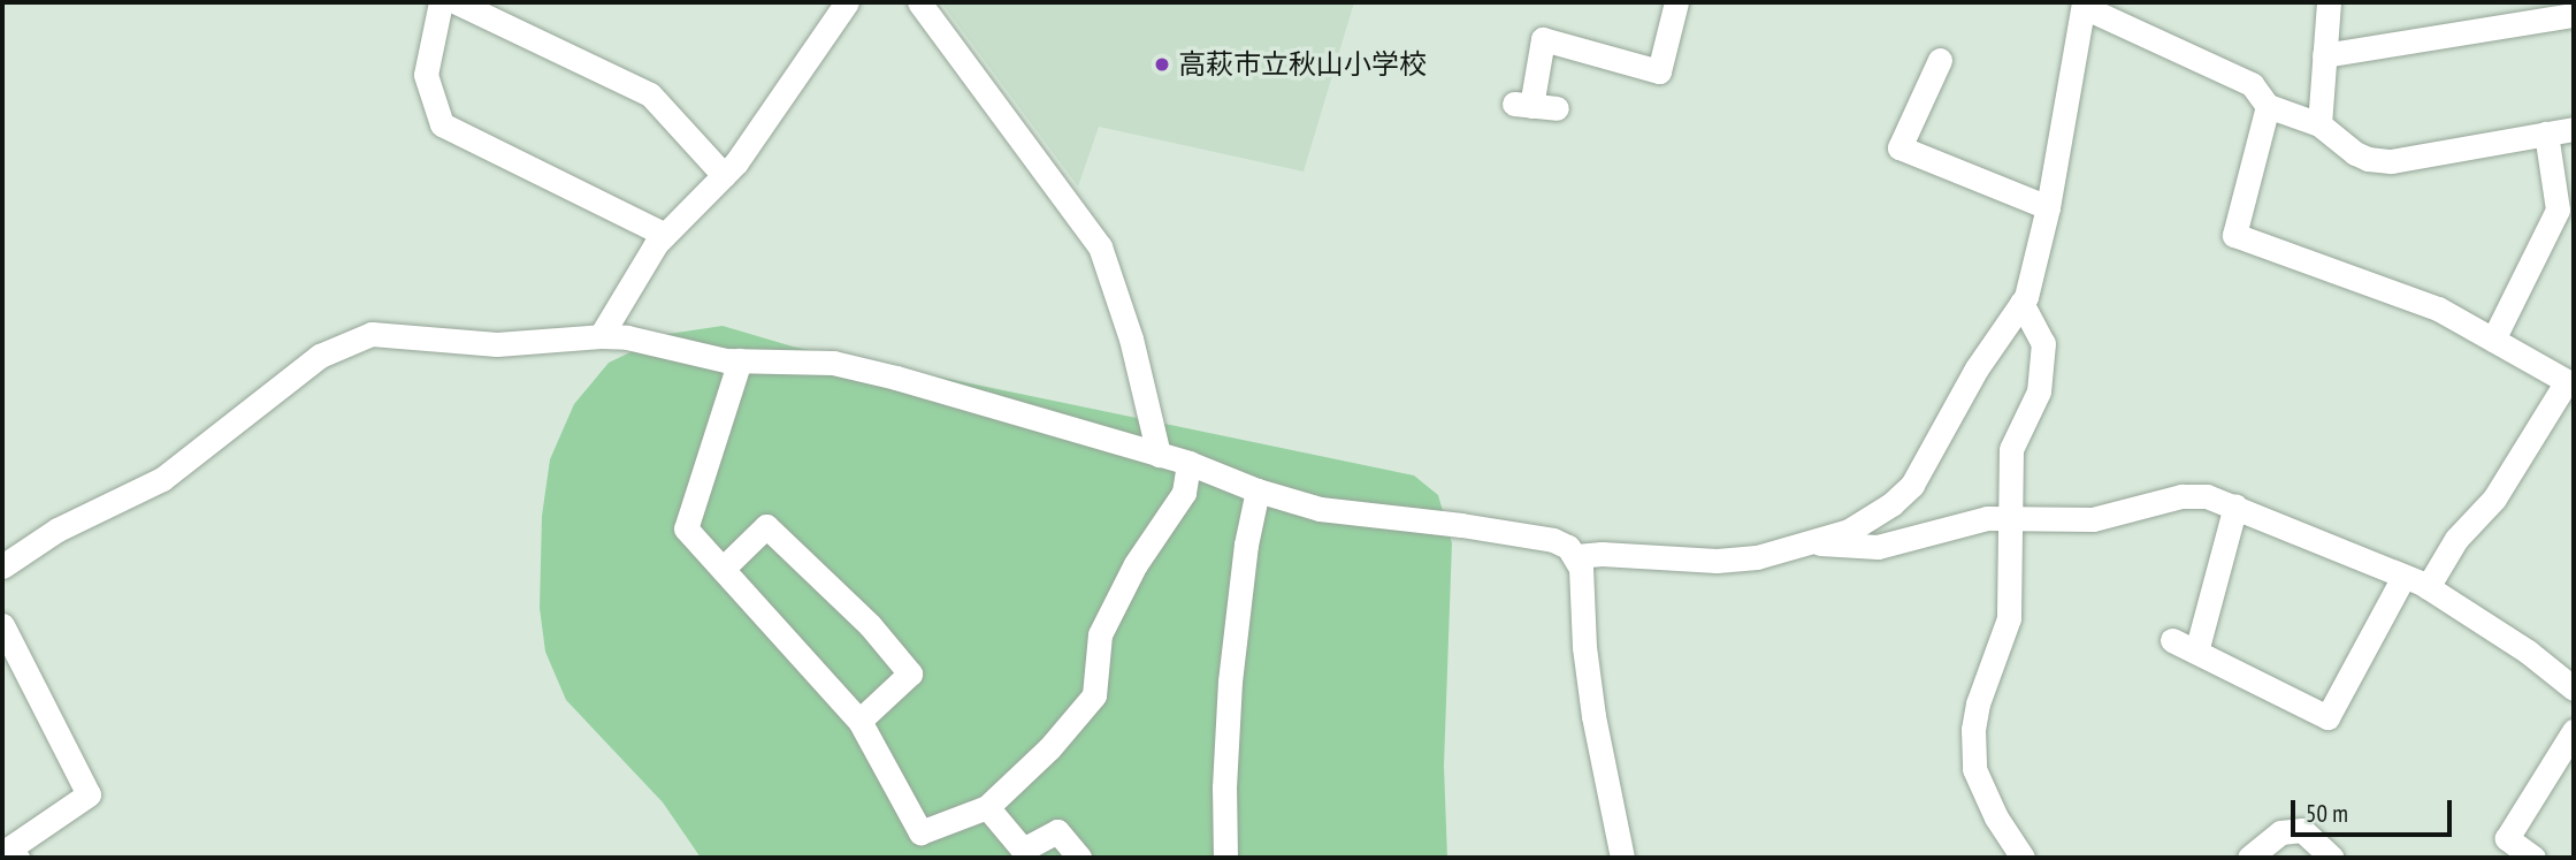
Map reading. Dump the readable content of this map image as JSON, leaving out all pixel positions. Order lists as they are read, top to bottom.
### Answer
{
  "places": ["高萩市立秋山小学校"],
  "scale_bar": "50 m"
}
